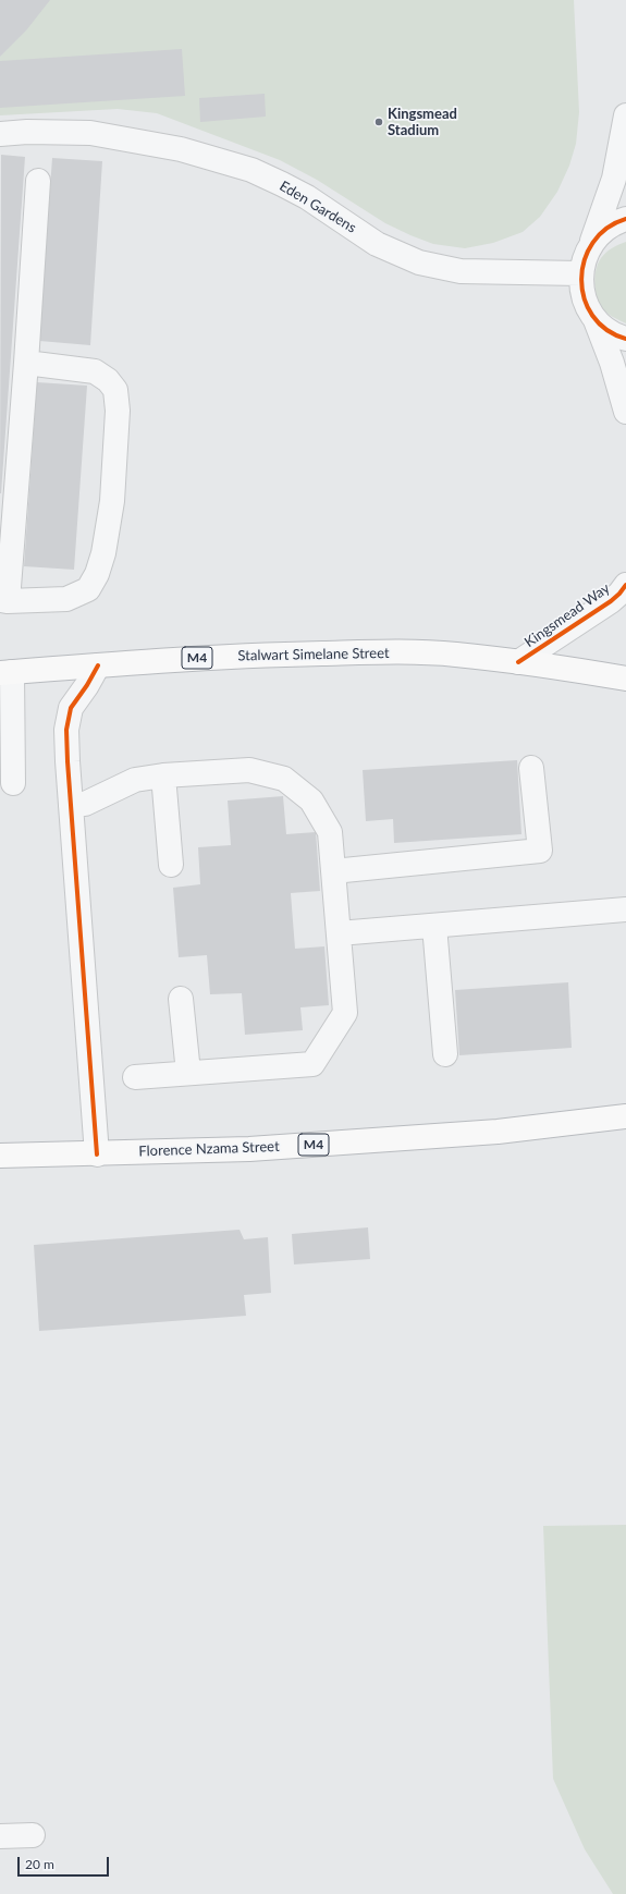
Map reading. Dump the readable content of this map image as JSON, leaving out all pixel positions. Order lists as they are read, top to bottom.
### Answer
{
  "streets": {
    "highway": ["Stalwart Simelane Street", "M4", "Florence Nzama Street"],
    "street": ["Eden Gardens", "Kingsmead Way"]
  },
  "crossings": [
    ["Kingsmead Way", "Stalwart Simelane Street"]
  ],
  "places": ["Kingsmead Stadium"],
  "scale_bar": "20 m"
}
